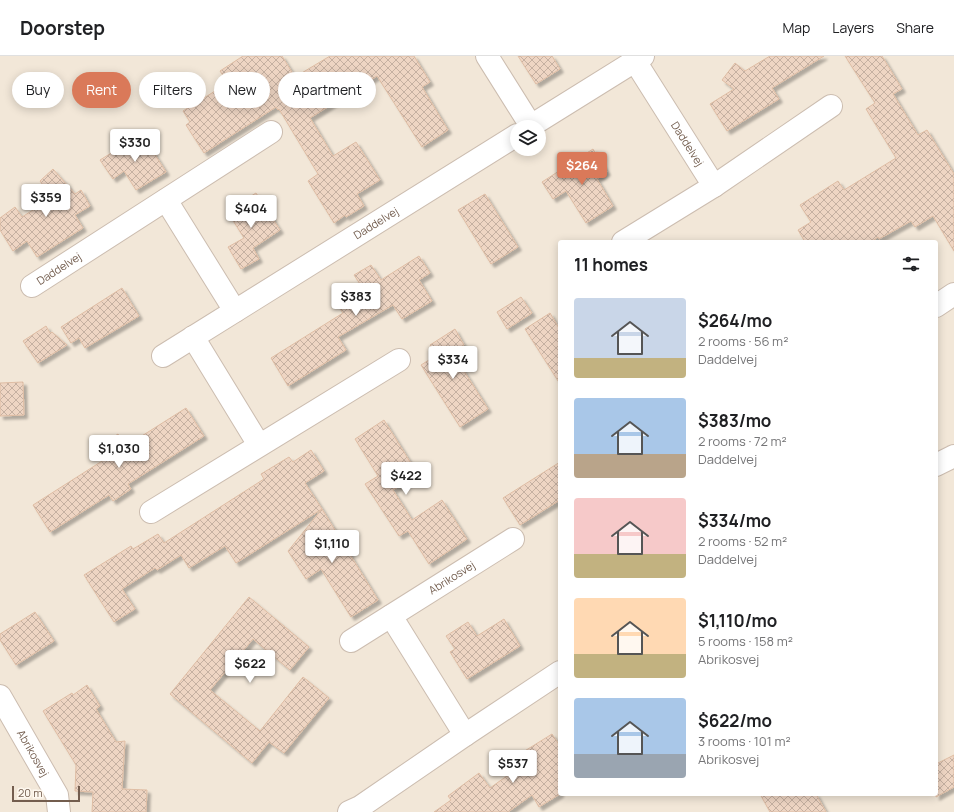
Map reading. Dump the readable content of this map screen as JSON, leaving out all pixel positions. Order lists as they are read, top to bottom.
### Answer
{
  "streets": {
    "street": ["Daddelvej", "Abrikosvej"]
  },
  "scale_bar": "20 m",
  "page": {
    "header": "Doorstep",
    "nav": ["Map", "Layers", "Share"],
    "chip": [
      "Buy",
      "Rent",
      "Filters",
      "New",
      "Apartment"
    ],
    "price": [
      "$330",
      "$264",
      "$359",
      "$404",
      "$383",
      "$334",
      "$1,030",
      "$422",
      "$1,110",
      "$622",
      "$537"
    ],
    "heading": "11 homes",
    "list": [
      {
        "name": "$264/mo",
        "note": "2 rooms · 56 m² · Daddelvej"
      },
      {
        "name": "$383/mo",
        "note": "2 rooms · 72 m² · Daddelvej"
      },
      {
        "name": "$334/mo",
        "note": "2 rooms · 52 m² · Daddelvej"
      },
      {
        "name": "$1,110/mo",
        "note": "5 rooms · 158 m² · Abrikosvej"
      },
      {
        "name": "$622/mo",
        "note": "3 rooms · 101 m² · Abrikosvej"
      }
    ],
    "scale": "20 m"
  }
}
